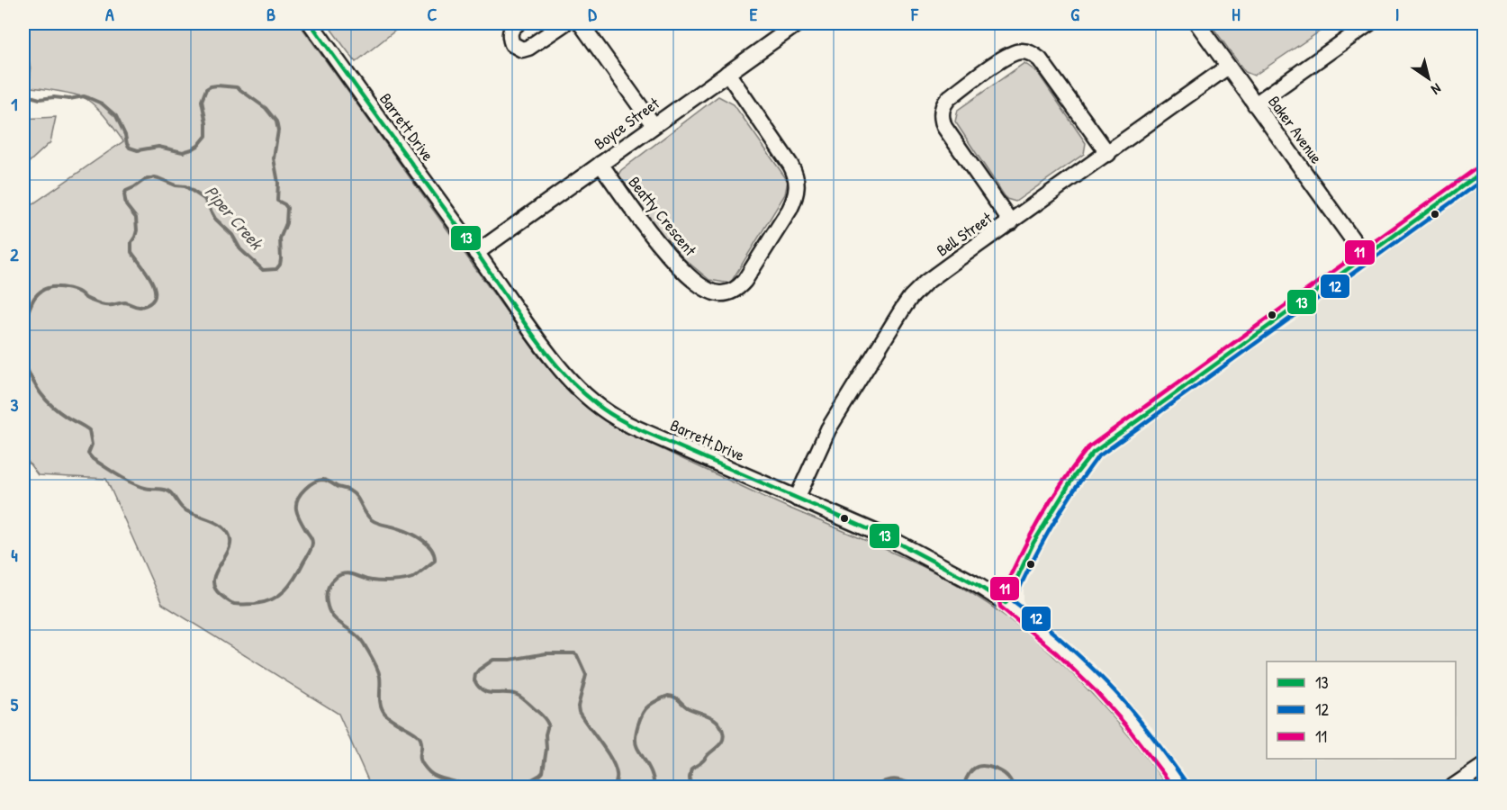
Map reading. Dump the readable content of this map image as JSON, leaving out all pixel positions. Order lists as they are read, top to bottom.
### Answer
{
  "streets": {
    "street": [
      "Boyce Street",
      "Barrett Drive",
      "Baker Avenue",
      "Beatty Crescent",
      "Bell Street"
    ]
  },
  "crossings": [
    ["Boyce Street", "Barrett Drive"],
    ["Boyce Street", "Beatty Crescent"],
    ["Barrett Drive", "Bell Street"],
    ["Baker Avenue", "Bell Street"]
  ],
  "water": ["Piper Creek"],
  "lines": ["transit line 13", "transit line 11", "transit line 12"],
  "legend": ["13", "12", "11"],
  "north": "bottom right",
  "grid": {
    "columns": [
      "A",
      "B",
      "C",
      "D",
      "E",
      "F",
      "G",
      "H",
      "I"
    ],
    "rows": [
      "1",
      "2",
      "3",
      "4",
      "5"
    ]
  }
}
